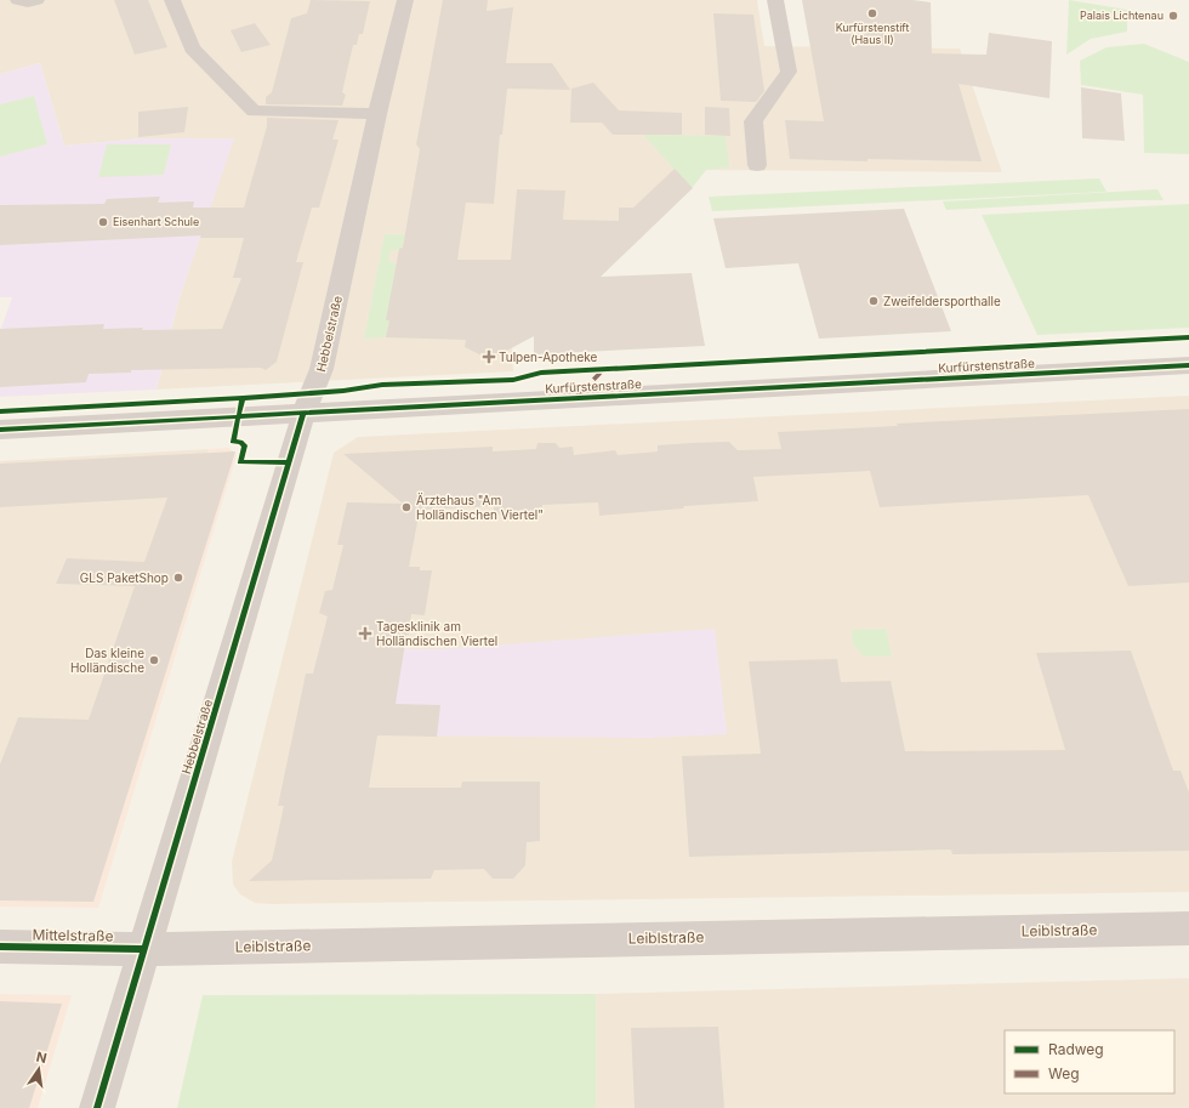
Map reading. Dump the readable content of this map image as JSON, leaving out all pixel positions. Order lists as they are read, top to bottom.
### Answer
{
  "streets": {
    "street": [
      "Hebbelstraße",
      "Kurfürstenstraße",
      "Leiblstraße",
      "Mittelstraße"
    ]
  },
  "crossings": [
    ["Hebbelstraße", "Kurfürstenstraße"],
    ["Hebbelstraße", "Leiblstraße"],
    ["Hebbelstraße", "Mittelstraße"],
    ["Leiblstraße", "Mittelstraße"]
  ],
  "places": {
    "other": [
      "Kurfürstenstift (Haus II)",
      "Palais Lichtenau",
      "Eisenhart Schule",
      "Zweifeldersporthalle",
      "Ärztehaus \"Am Holländischen Viertel\"",
      "GLS PaketShop",
      "Das kleine Holländische"
    ],
    "health": ["Tulpen-Apotheke", "Tagesklinik am Holländischen Viertel"]
  },
  "legend": ["Radweg", "Weg"],
  "north": "top"
}
